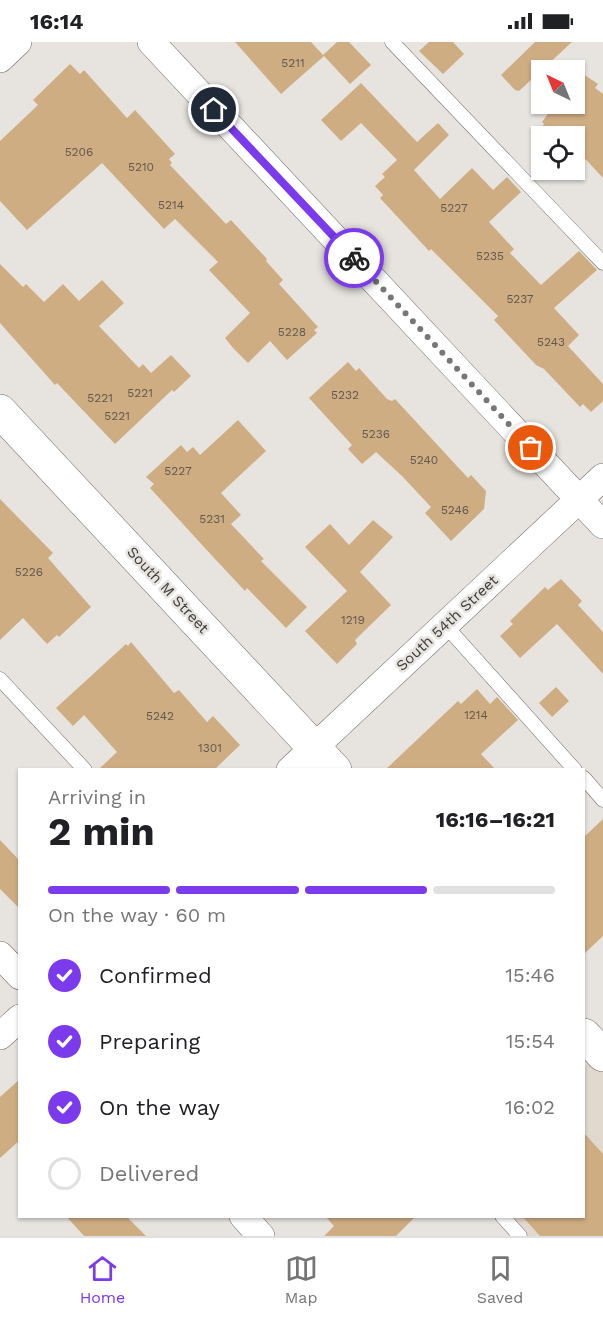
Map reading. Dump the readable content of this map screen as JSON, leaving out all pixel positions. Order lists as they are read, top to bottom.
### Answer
{
  "streets": {
    "street": ["South M Street", "South 54th Street"]
  },
  "crossings": [
    ["South M Street", "South 54th Street"]
  ],
  "house_numbers": [
    "5211",
    "5206",
    "5210",
    "5214",
    "5227",
    "5235",
    "5237",
    "5228",
    "5243",
    "5221",
    "5232",
    "5221",
    "5221",
    "5236",
    "5240",
    "5227",
    "5246",
    "5231",
    "5226",
    "1219",
    "1214",
    "5242",
    "1301"
  ],
  "north": "top left",
  "page": {
    "status": "16:14",
    "heading": ["2 min", "Arriving in", "16:16–16:21"],
    "bar": "On the way · 60 m",
    "list": [
      ["Confirmed", "15:46"],
      ["Preparing", "15:54"],
      ["On the way", "16:02"],
      "Delivered"
    ],
    "tabs": ["Home", "Map", "Saved"]
  }
}
